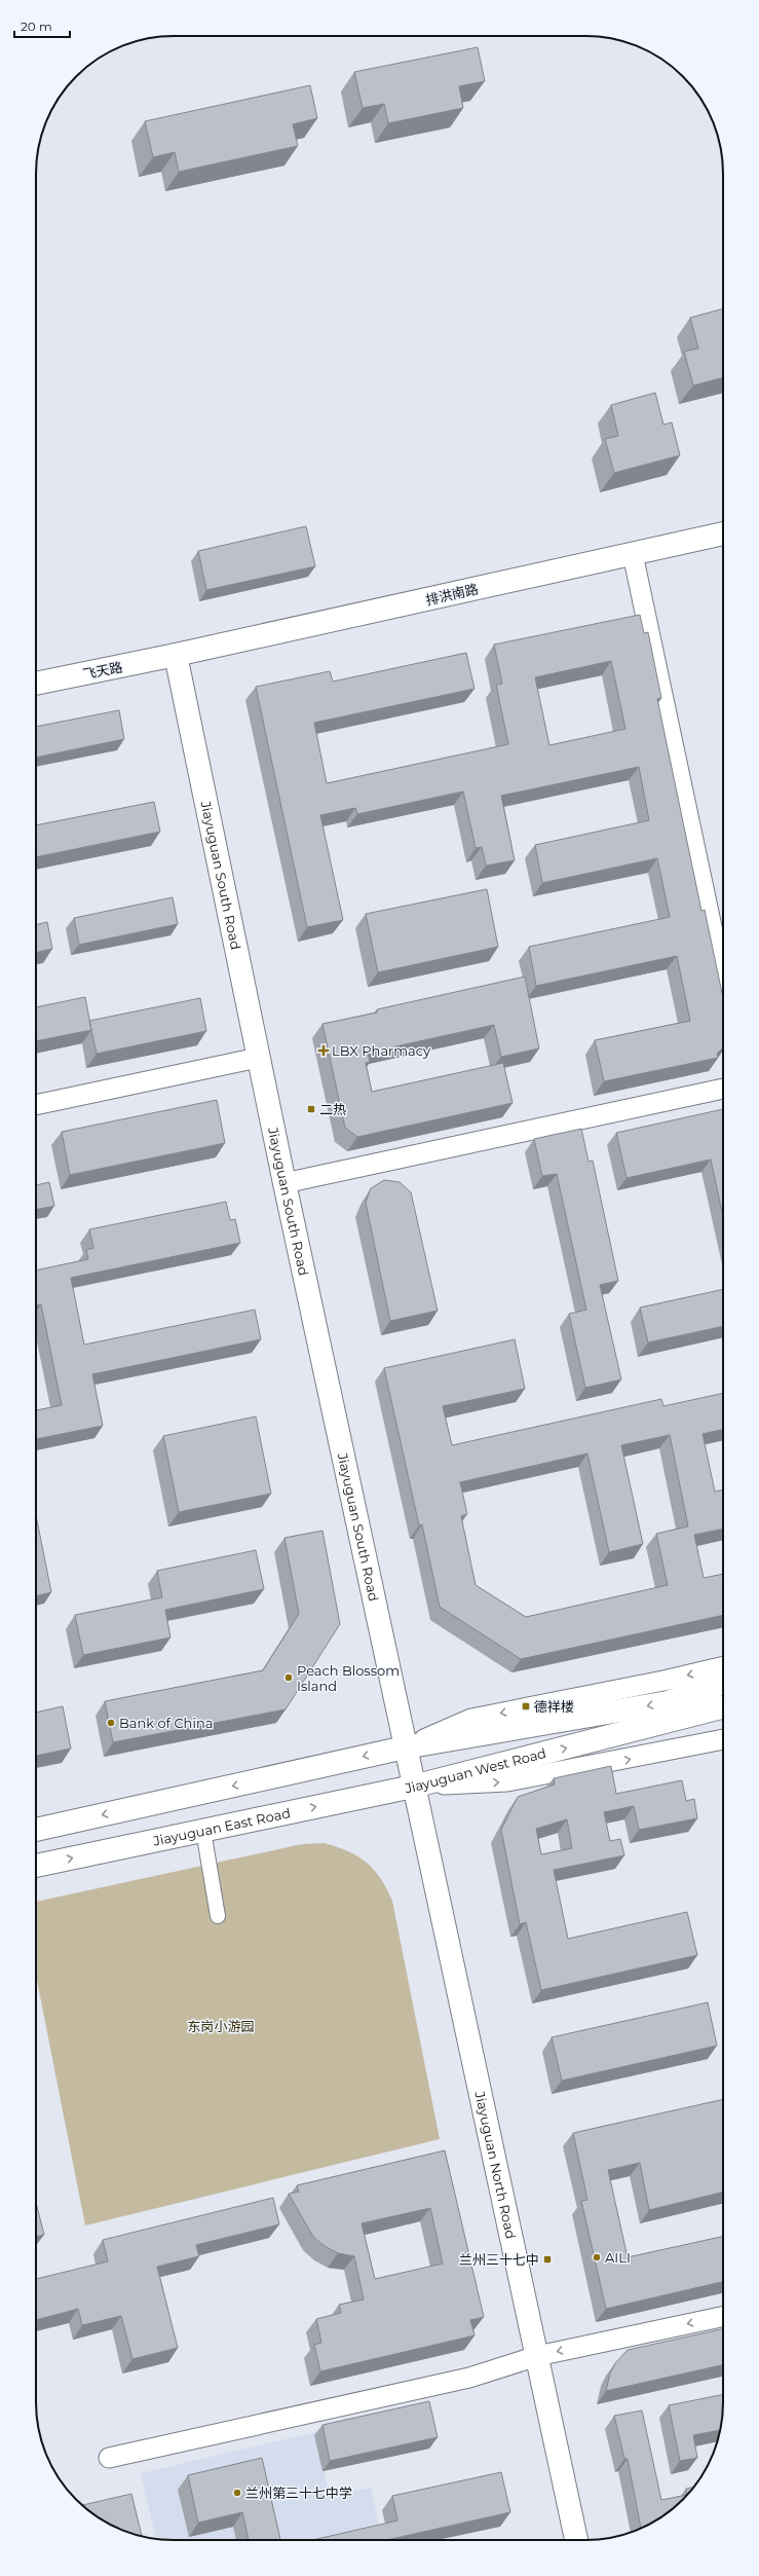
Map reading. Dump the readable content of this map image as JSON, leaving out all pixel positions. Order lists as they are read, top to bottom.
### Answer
{
  "streets": {
    "main road": [
      "排洪南路",
      "飞天路",
      "Jiayuguan South Road",
      "Jiayuguan West Road",
      "Jiayuguan East Road",
      "Jiayuguan North Road"
    ]
  },
  "crossings": [
    ["排洪南路", "飞天路"],
    ["排洪南路", "Jiayuguan South Road"],
    ["飞天路", "Jiayuguan South Road"],
    ["Jiayuguan South Road", "Jiayuguan West Road"],
    ["Jiayuguan South Road", "Jiayuguan East Road"],
    ["Jiayuguan South Road", "Jiayuguan North Road"],
    ["Jiayuguan West Road", "Jiayuguan East Road"],
    ["Jiayuguan West Road", "Jiayuguan North Road"],
    ["Jiayuguan East Road", "Jiayuguan North Road"]
  ],
  "parks": ["东岗小游园"],
  "places": {
    "health": ["LBX Pharmacy"],
    "transit": ["二热", "德祥楼", "兰州三十七中"],
    "other": [
      "Peach Blossom Island",
      "Bank of China",
      "AILI",
      "兰州第三十七中学"
    ]
  },
  "scale_bar": "20 m"
}
